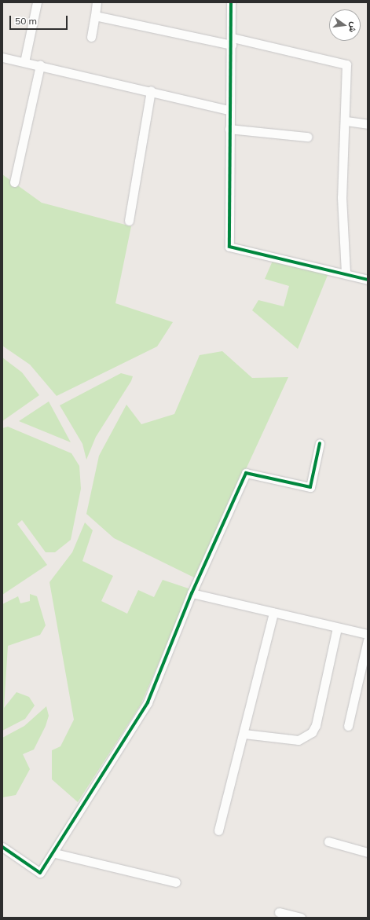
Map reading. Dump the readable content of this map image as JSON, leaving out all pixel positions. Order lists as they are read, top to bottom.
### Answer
{
  "scale_bar": "50 m",
  "north": "right"
}
